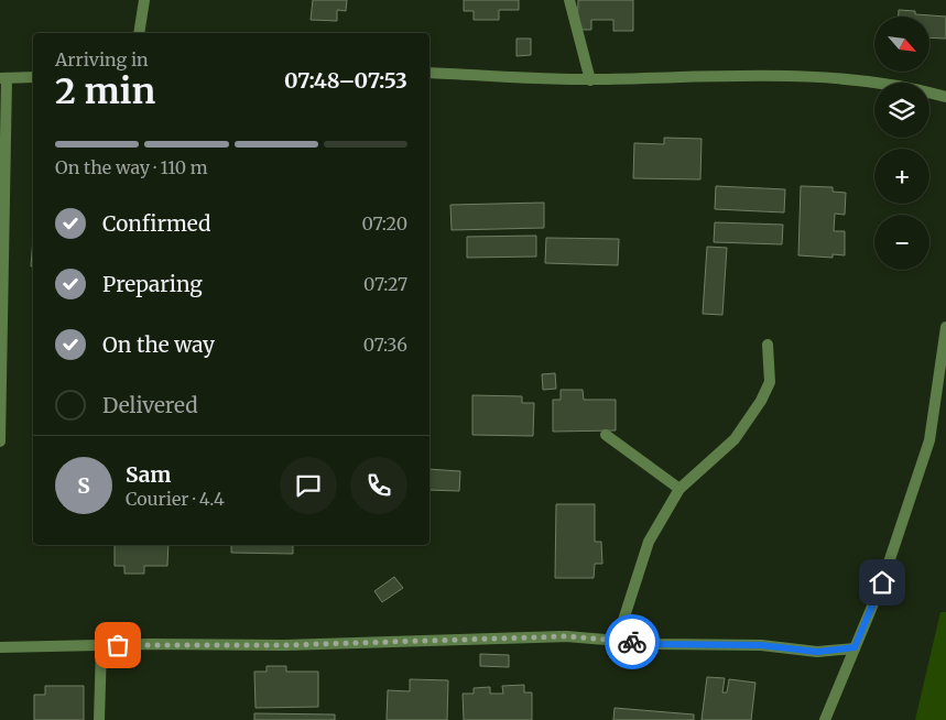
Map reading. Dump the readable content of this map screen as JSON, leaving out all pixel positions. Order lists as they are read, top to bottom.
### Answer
{
  "north": "bottom right",
  "page": {
    "map_buttons": ["+", "−"],
    "heading": ["2 min", "Arriving in", "07:48–07:53"],
    "panel": ["Sam", "Courier · 4.4"],
    "bar": "On the way · 110 m",
    "list": [
      ["Confirmed", "07:20"],
      ["Preparing", "07:27"],
      ["On the way", "07:36"],
      "Delivered"
    ],
    "round": "S"
  }
}
